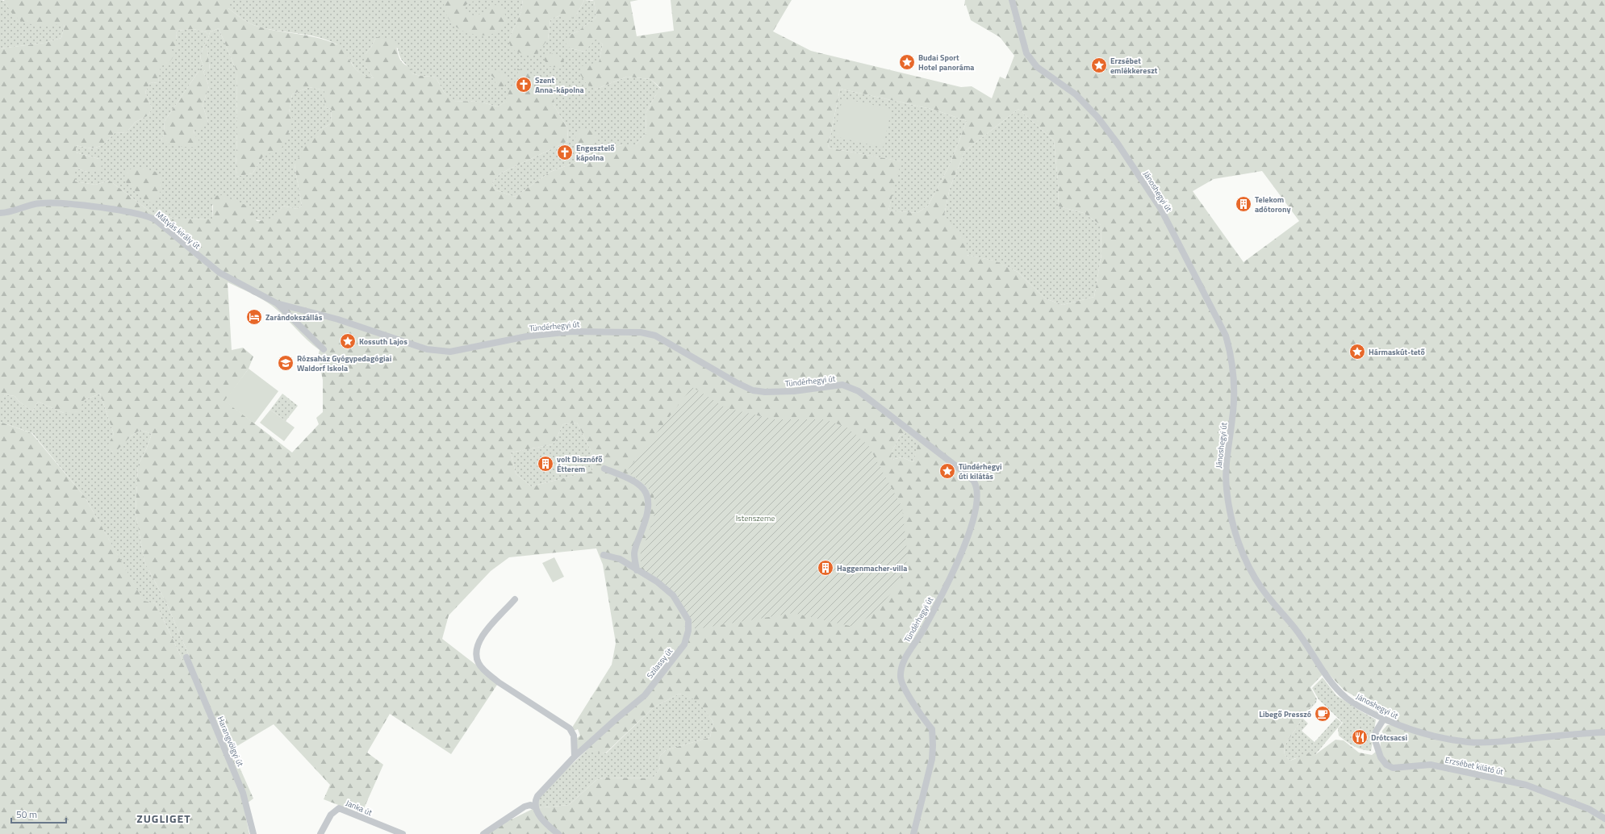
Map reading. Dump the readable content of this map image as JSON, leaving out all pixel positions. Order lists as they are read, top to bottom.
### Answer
{
  "streets": {
    "street": [
      "Jánoshegyi út",
      "Mátyás király út",
      "Tündérhegyi út",
      "Szilassy út",
      "Harangvölgyi út",
      "Erzsébet kilátó út",
      "Janka út"
    ]
  },
  "crossings": [
    ["Jánoshegyi út", "Erzsébet kilátó út"],
    ["Mátyás király út", "Tündérhegyi út"]
  ],
  "districts": ["ZUGLIGET"],
  "parks": ["Istenszeme"],
  "places": {
    "place": [
      "Budai Sport Hotel panoráma",
      "Erzsébet emlékkereszt",
      "Kossuth Lajos",
      "Hármaskút-tető",
      "Tündérhegyi úti kilátás"
    ],
    "church": ["Szent Anna-kápolna", "Engesztelő kápolna"],
    "building": ["Telekom adótorony", "volt Disznófő Étterem", "Haggenmacher-villa"],
    "hotel": ["Zarándokszállás"],
    "school or university": ["Rózsaház Gyógypedagógiai Waldorf Iskola"],
    "cafe": ["Libegő Presszó"],
    "restaurant": ["Drótcsacsi"]
  },
  "scale_bar": "50 m"
}
